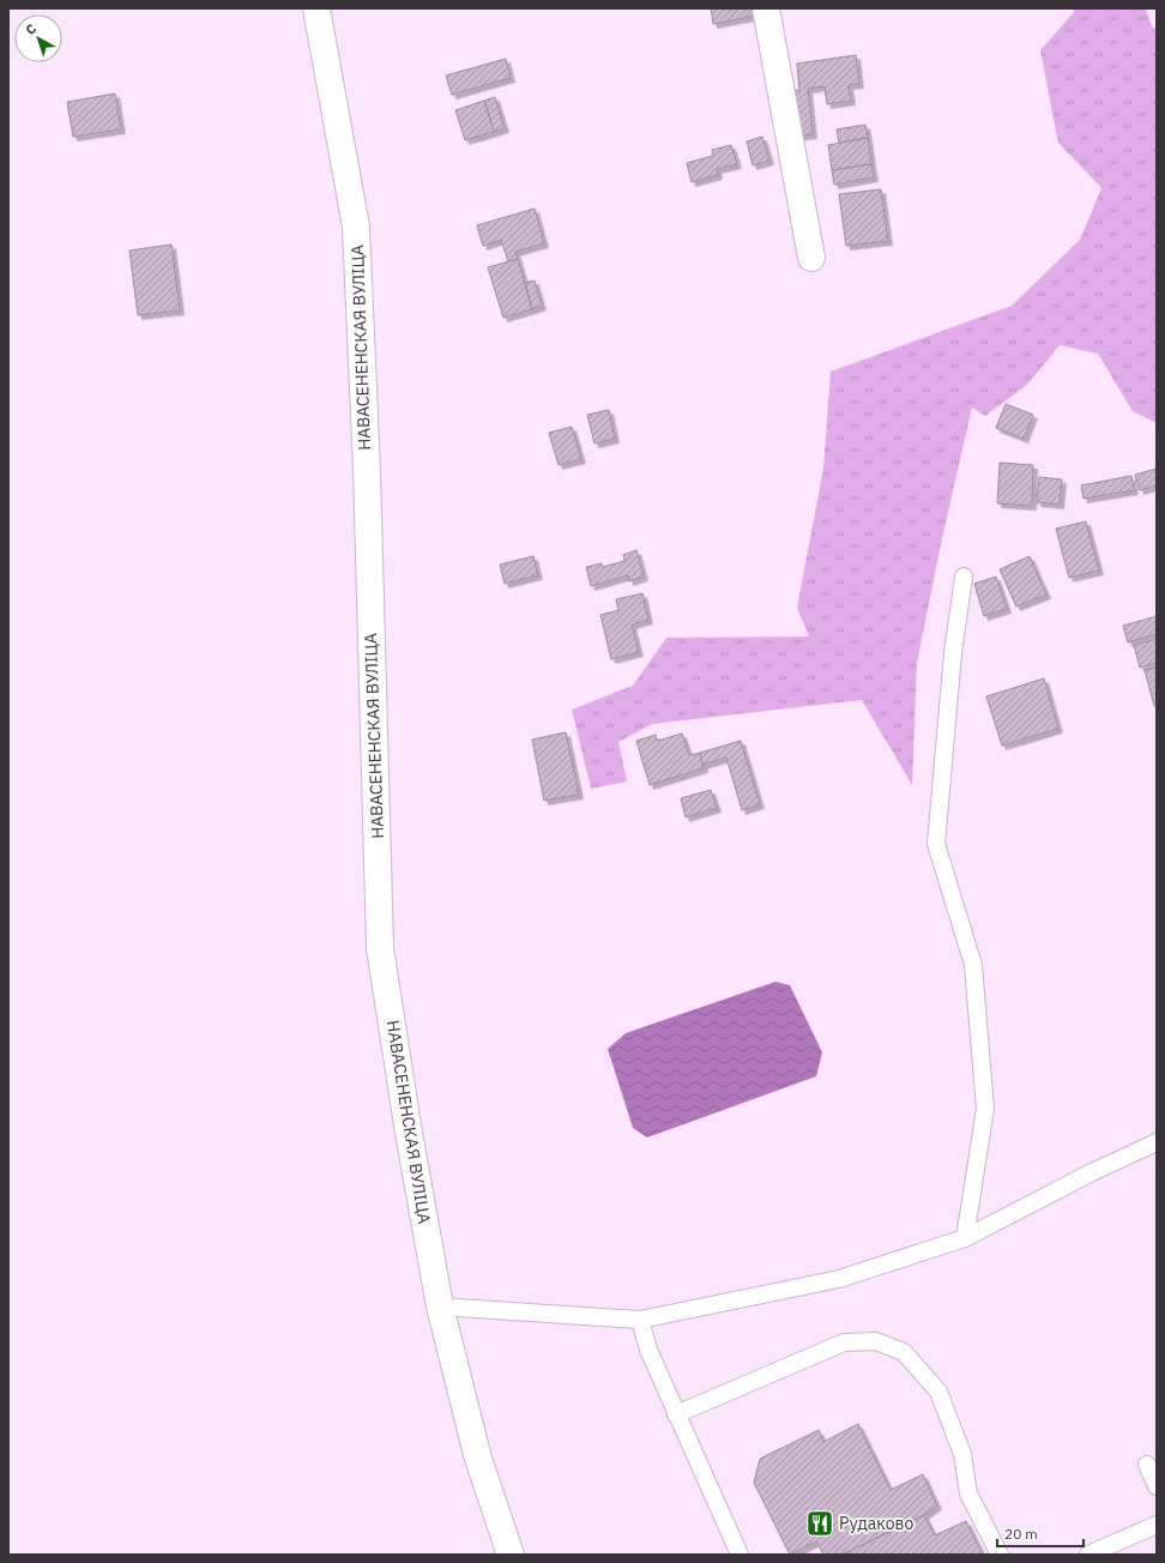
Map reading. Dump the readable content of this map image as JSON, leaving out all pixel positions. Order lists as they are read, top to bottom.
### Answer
{
  "streets": {
    "main road": ["НАВАСЕНЕНСКАЯ ВУЛІЦА"]
  },
  "places": {
    "restaurant": ["Рудаково"]
  },
  "scale_bar": "20 m",
  "north": "top left"
}
